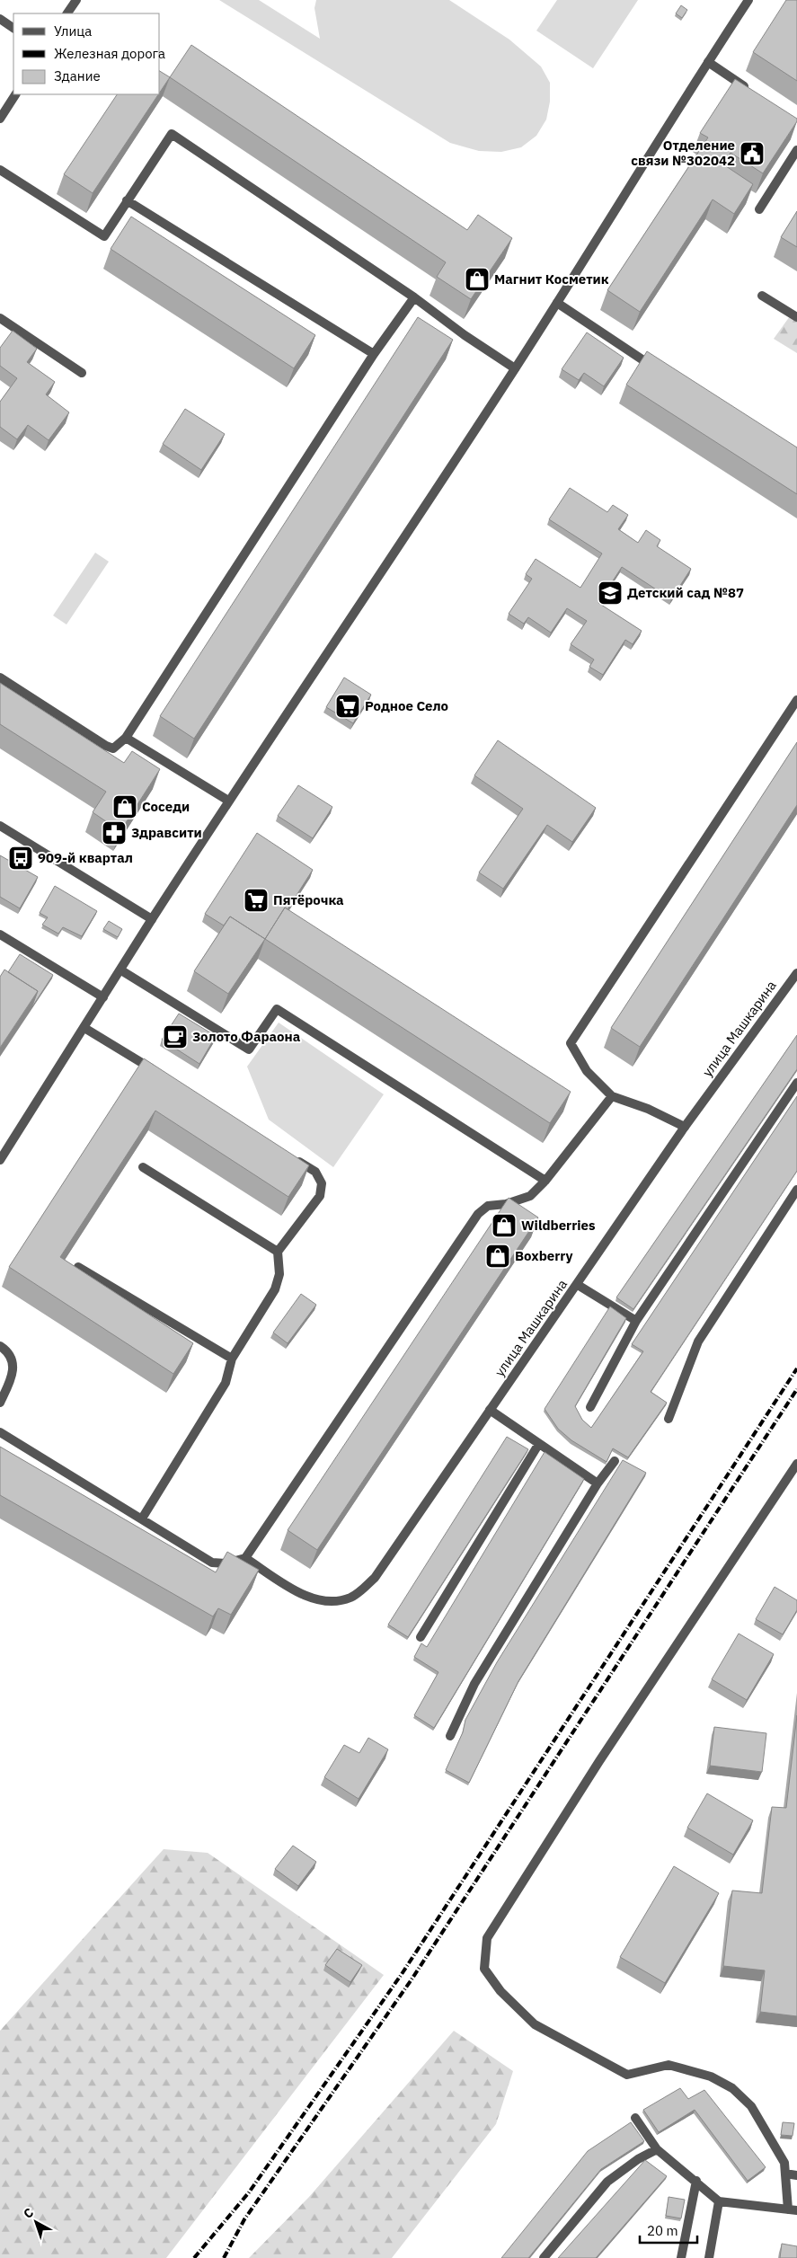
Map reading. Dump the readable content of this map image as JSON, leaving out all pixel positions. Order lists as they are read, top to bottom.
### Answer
{
  "streets": {
    "street": ["улица Машкарина"]
  },
  "places": {
    "public building": ["Отделение связи №302042"],
    "shop": [
      "Магнит Косметик",
      "Соседи",
      "Wildberries",
      "Boxberry"
    ],
    "school or university": ["Детский сад №87"],
    "supermarket": ["Родное Село", "Пятёрочка"],
    "pharmacy": ["Здравсити"],
    "bus stop": ["909-й квартал"],
    "cafe": ["Золото Фараона"]
  },
  "legend": ["Улица", "Железная дорога", "Здание"],
  "scale_bar": "20 m",
  "north": "top left"
}
